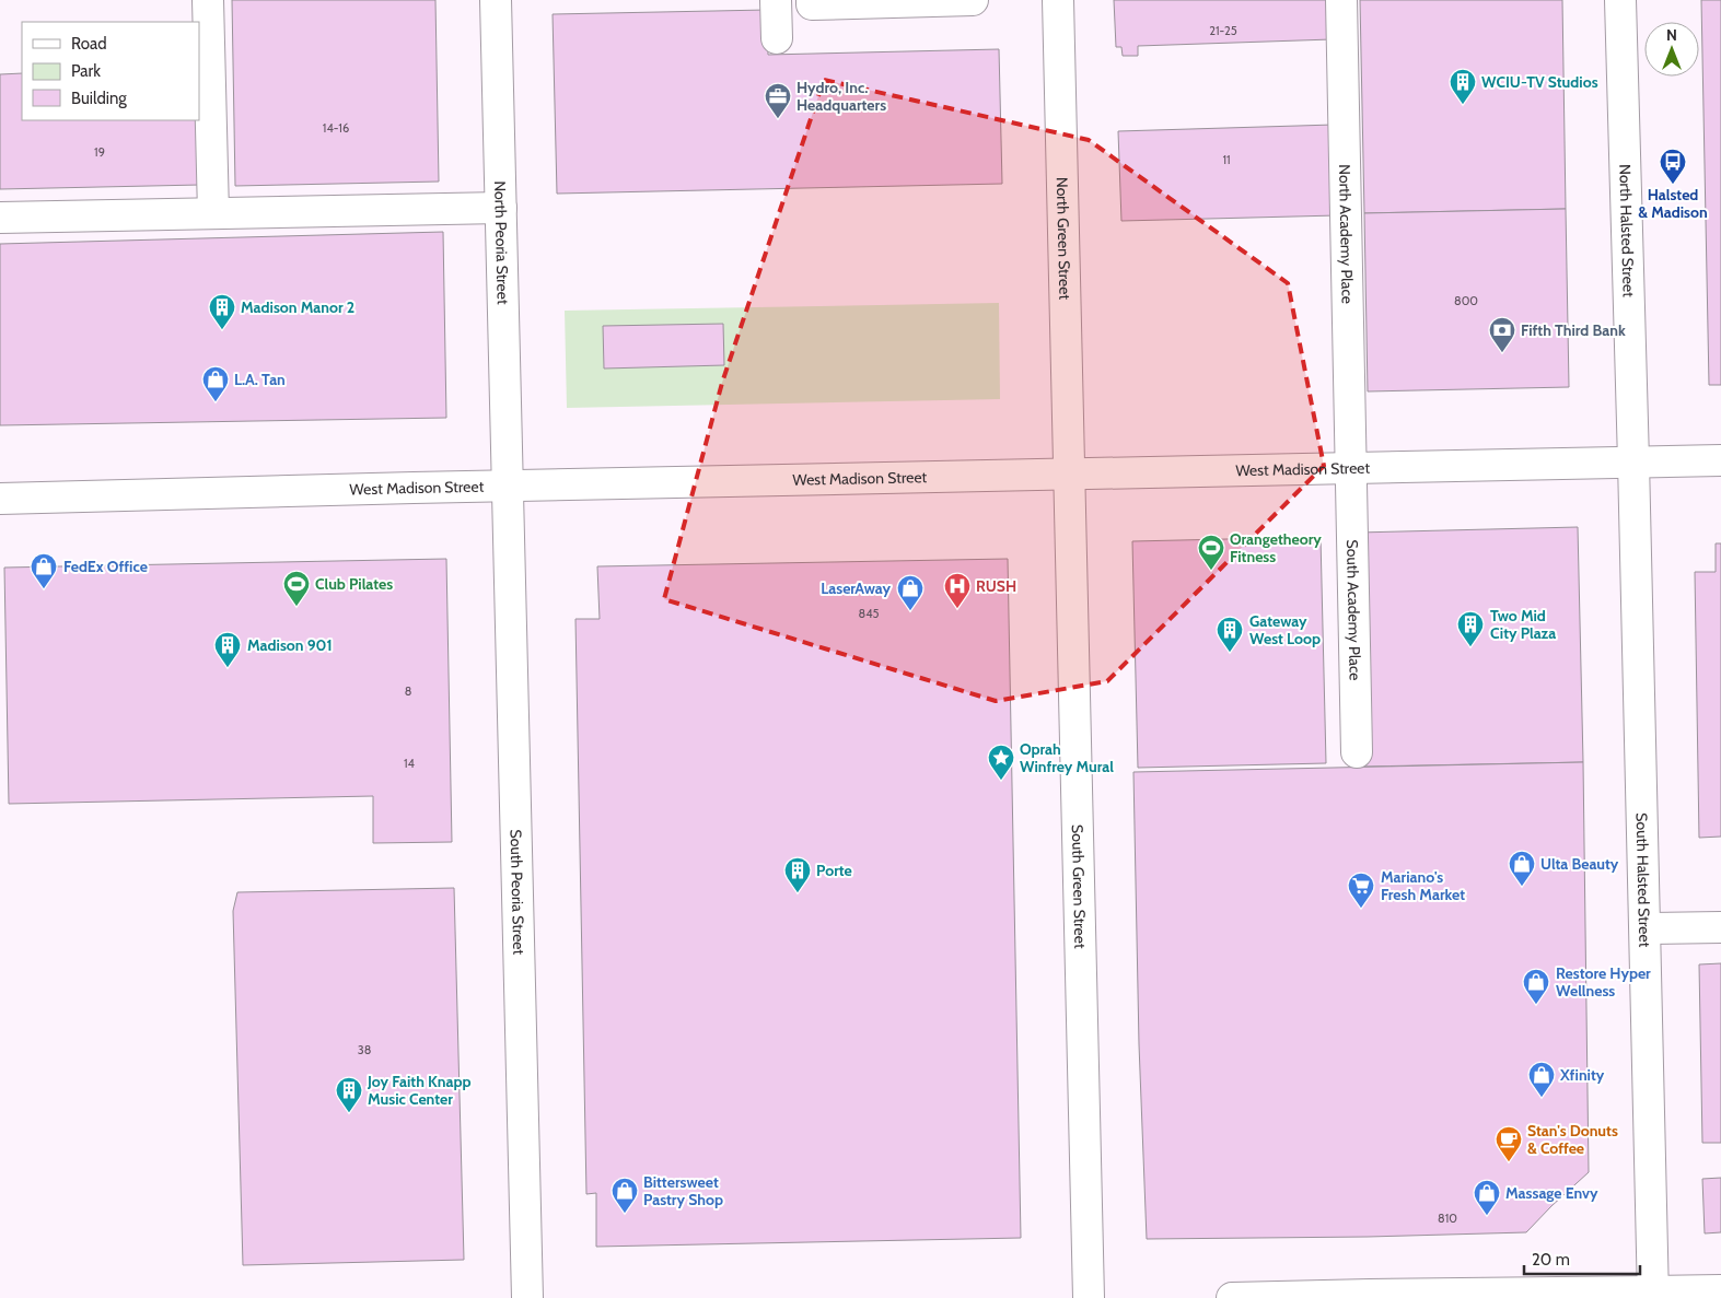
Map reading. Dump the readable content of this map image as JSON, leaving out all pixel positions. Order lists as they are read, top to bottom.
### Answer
{
  "streets": {
    "main road": [
      "North Halsted Street",
      "North Academy Place",
      "North Green Street",
      "North Peoria Street",
      "West Madison Street",
      "South Academy Place",
      "South Halsted Street",
      "South Green Street",
      "South Peoria Street"
    ]
  },
  "crossings": [
    ["North Halsted Street", "West Madison Street"],
    ["North Halsted Street", "South Halsted Street"],
    ["North Academy Place", "West Madison Street"],
    ["North Academy Place", "South Academy Place"],
    ["North Green Street", "West Madison Street"],
    ["North Green Street", "South Green Street"],
    ["North Peoria Street", "West Madison Street"],
    ["North Peoria Street", "South Peoria Street"],
    ["West Madison Street", "South Academy Place"],
    ["West Madison Street", "South Halsted Street"],
    ["West Madison Street", "South Green Street"],
    ["West Madison Street", "South Peoria Street"]
  ],
  "places": {
    "building": [
      "WCIU-TV Studios",
      "Madison Manor 2",
      "Two Mid City Plaza",
      "Gateway West Loop",
      "Madison 901",
      "Porte",
      "Joy Faith Knapp Music Center"
    ],
    "office": ["Hydro, Inc. Headquarters"],
    "bus stop": ["Halsted & Madison"],
    "bank": ["Fifth Third Bank"],
    "shop": [
      "L.A. Tan",
      "FedEx Office",
      "LaserAway",
      "Ulta Beauty",
      "Restore Hyper Wellness",
      "Xfinity",
      "Bittersweet Pastry Shop",
      "Massage Envy"
    ],
    "sports": ["Orangetheory Fitness", "Club Pilates"],
    "hospital": ["RUSH"],
    "place": ["Oprah Winfrey Mural"],
    "supermarket": ["Mariano's Fresh Market"],
    "cafe": ["Stan's Donuts & Coffee"]
  },
  "house_numbers": [
    "21-25",
    "14-16",
    "19",
    "11",
    "800",
    "845",
    "8",
    "14",
    "38",
    "810"
  ],
  "legend": ["Road", "Park", "Building"],
  "scale_bar": "20 m",
  "north": "top"
}
